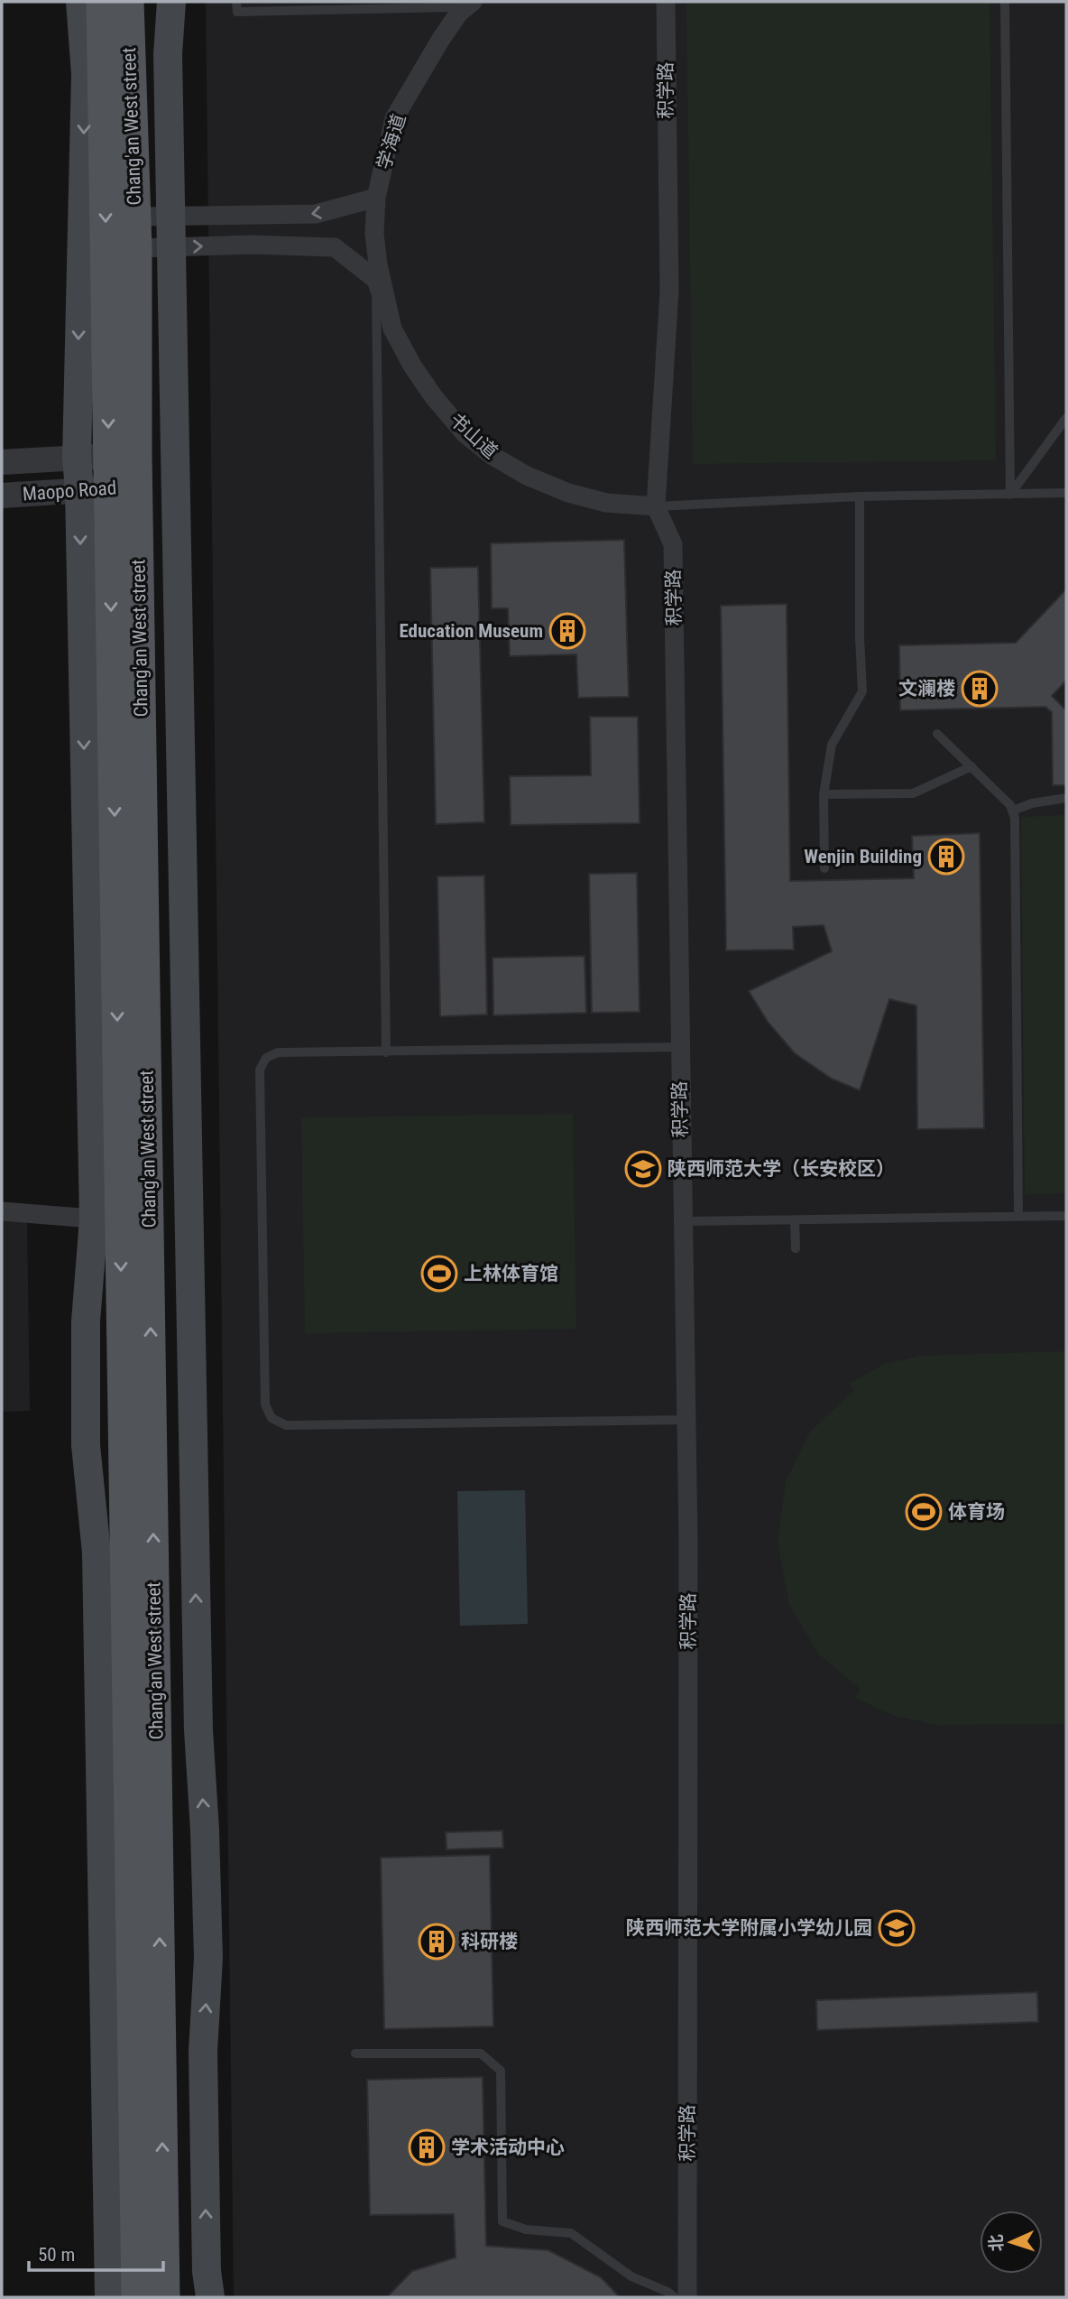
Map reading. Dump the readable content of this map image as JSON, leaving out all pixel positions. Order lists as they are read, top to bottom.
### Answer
{
  "streets": {
    "main road": ["Chang'an West street"],
    "street": [
      "积学路",
      "学海道",
      "书山道",
      "Maopo Road"
    ]
  },
  "crossings": [
    ["积学路", "书山道"],
    ["Chang'an West street", "Maopo Road"],
    ["学海道", "书山道"]
  ],
  "places": {
    "building": [
      "Education Museum",
      "文澜楼",
      "Wenjin Building",
      "科研楼",
      "学术活动中心"
    ],
    "school or university": ["陕西师范大学（长安校区）", "陕西师范大学附属小学幼儿园"],
    "sports": ["上林体育馆", "体育场"]
  },
  "scale_bar": "50 m",
  "north": "left"
}
